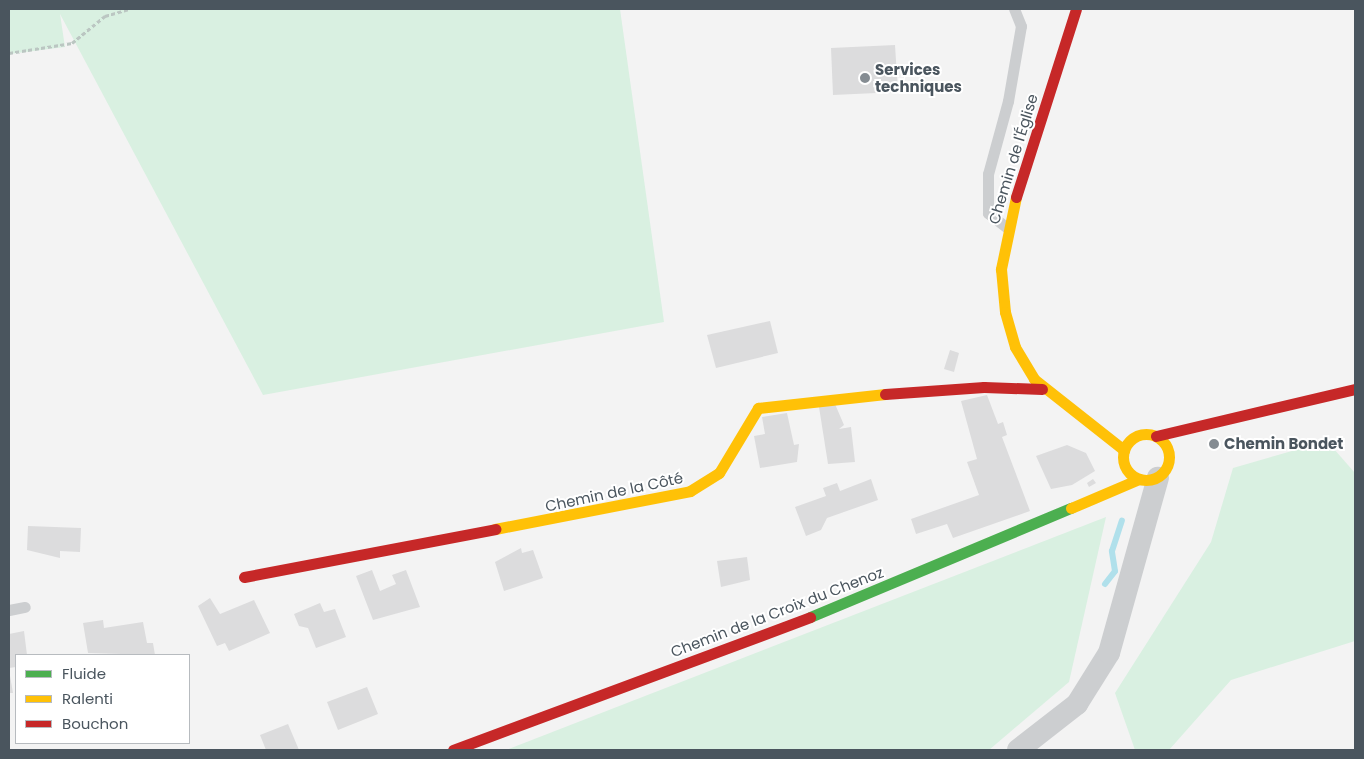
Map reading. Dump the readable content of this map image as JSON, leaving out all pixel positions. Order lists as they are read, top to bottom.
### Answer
{
  "streets": {
    "street": ["Chemin de l'Église", "Chemin de la Côté", "Chemin de la Croix du Chenoz"]
  },
  "crossings": [
    ["Chemin de l'Église", "Chemin de la Côté"],
    ["Chemin de l'Église", "Chemin de la Croix du Chenoz"]
  ],
  "places": ["Services techniques", "Chemin Bondet"],
  "legend": ["Fluide", "Ralenti", "Bouchon"]
}
